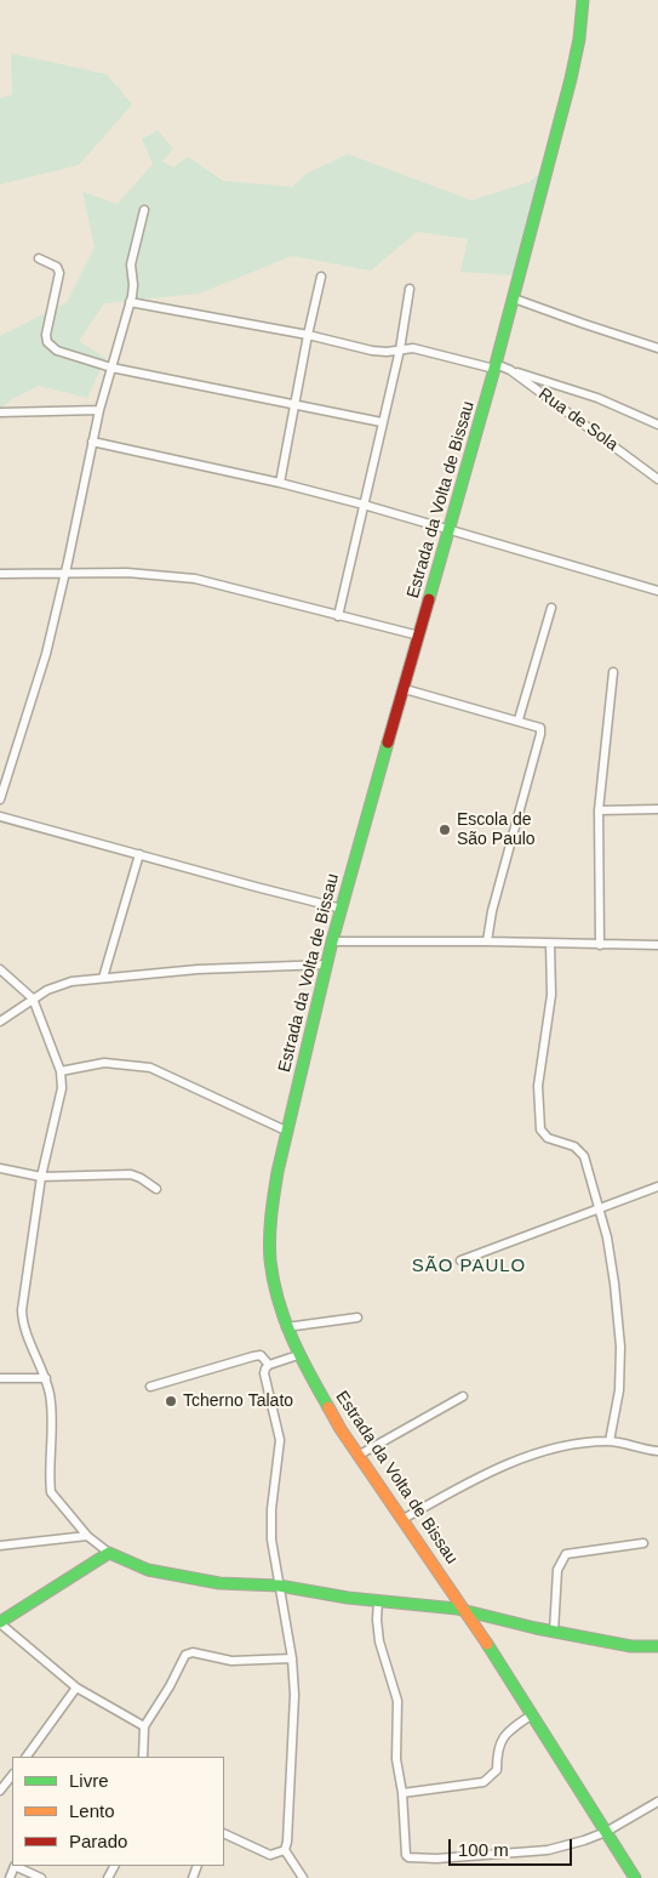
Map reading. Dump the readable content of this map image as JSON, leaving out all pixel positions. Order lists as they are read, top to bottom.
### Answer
{
  "streets": {
    "main road": ["Estrada da Volta de Bissau"],
    "street": ["Rua de Sola"]
  },
  "crossings": [
    ["Rua de Sola", "Estrada da Volta de Bissau"]
  ],
  "districts": ["SÃO PAULO"],
  "places": ["Escola de São Paulo", "Tcherno Talato"],
  "legend": ["Livre", "Lento", "Parado"],
  "scale_bar": "100 m"
}
